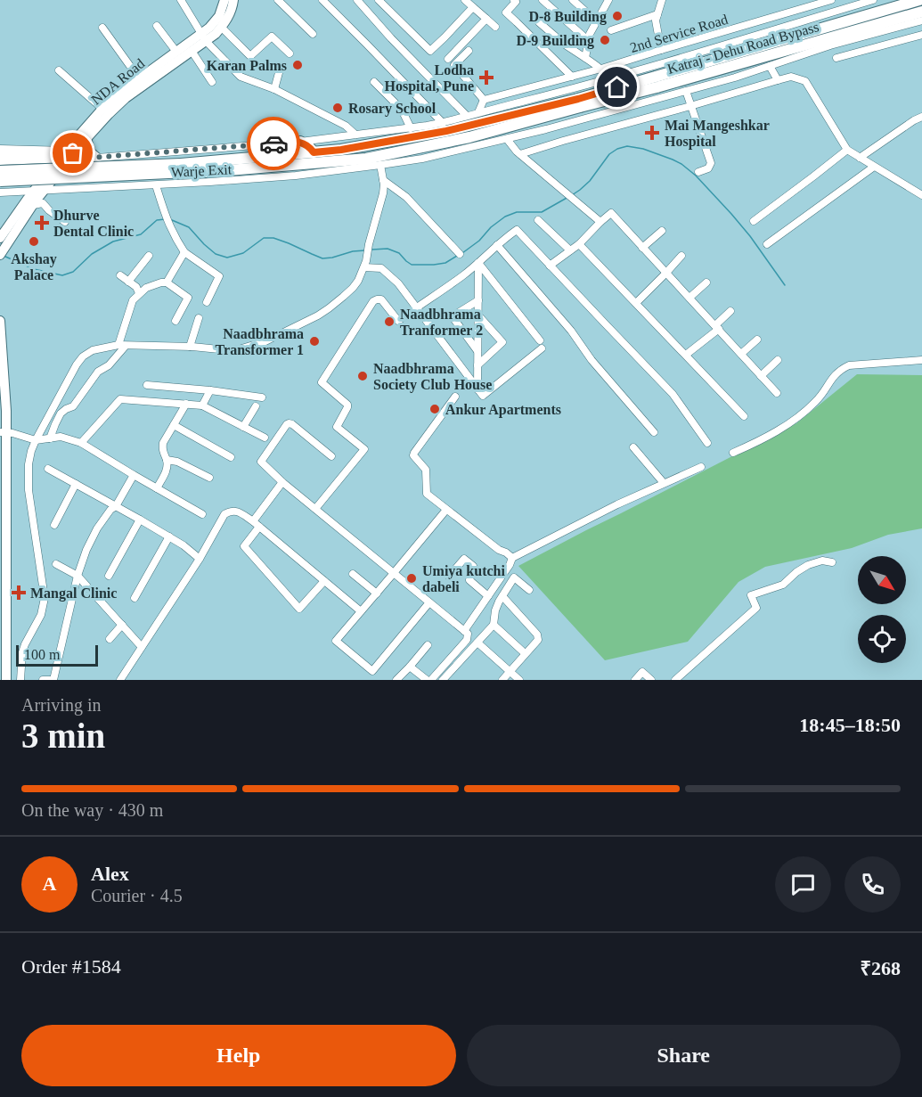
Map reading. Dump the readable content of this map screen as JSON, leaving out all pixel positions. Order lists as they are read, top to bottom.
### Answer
{
  "streets": {
    "highway": ["Katraj - Dehu Road Bypass"],
    "main road": ["NDA Road"],
    "street": ["2nd Service Road", "Warje Exit"]
  },
  "crossings": [
    ["2nd Service Road", "Warje Exit"],
    ["NDA Road", "Warje Exit"]
  ],
  "places": {
    "other": [
      "D-8 Building",
      "D-9 Building",
      "Karan Palms",
      "Rosary School",
      "Akshay Palace",
      "Naadbhrama Tranformer 2",
      "Naadbhrama Transformer 1",
      "Naadbhrama Society Club House",
      "Ankur Apartments",
      "Umiya kutchi dabeli"
    ],
    "health": [
      "Lodha Hospital, Pune",
      "Mai Mangeshkar Hospital",
      "Dhurve Dental Clinic",
      "Mangal Clinic"
    ]
  },
  "scale_bar": "100 m",
  "north": "bottom right",
  "page": {
    "scale": "100 m",
    "heading": ["3 min", "Arriving in", "18:45–18:50"],
    "panel": [
      "Alex",
      "Courier · 4.5",
      "Order #1584",
      "₹268"
    ],
    "bar": "On the way · 430 m",
    "round": "A",
    "buttons": ["Help", "Share"]
  }
}
